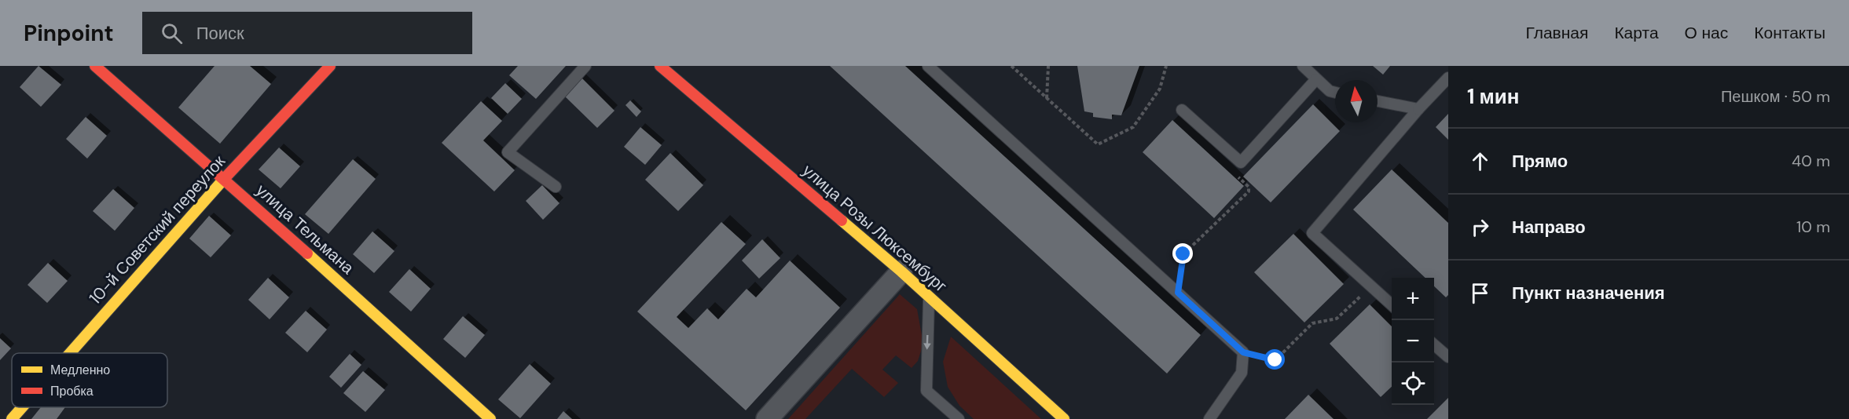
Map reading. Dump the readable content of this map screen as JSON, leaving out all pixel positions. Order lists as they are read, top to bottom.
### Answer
{
  "streets": {
    "street": ["улица Розы Люксембург", "улица Тельмана", "10-й Советский переулок"]
  },
  "crossings": [
    ["улица Тельмана", "10-й Советский переулок"]
  ],
  "legend": ["Медленно", "Пробка"],
  "north": "top",
  "page": {
    "header": "Pinpoint",
    "search": "Поиск",
    "nav": [
      "Главная",
      "Карта",
      "О нас",
      "Контакты"
    ],
    "heading": ["1 мин", "Пешком · 50 m"],
    "list": [
      ["Прямо", "40 m"],
      ["Направо", "10 m"],
      "Пункт назначения"
    ],
    "map_buttons": ["+", "−"]
  }
}
